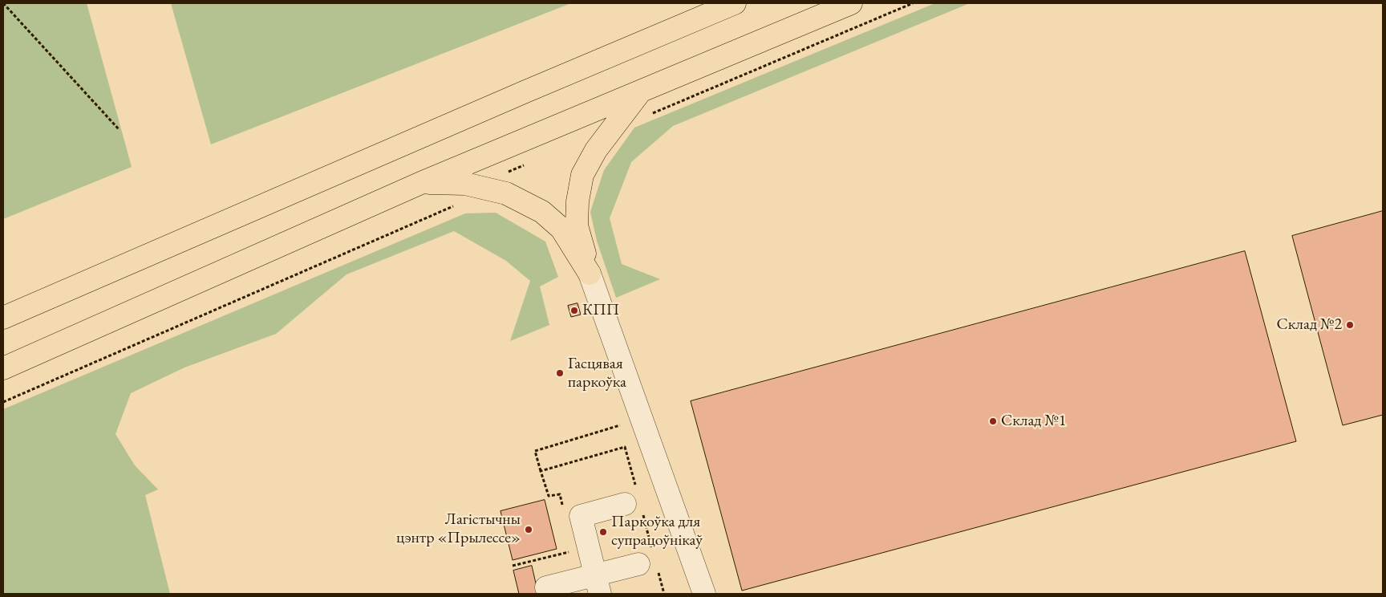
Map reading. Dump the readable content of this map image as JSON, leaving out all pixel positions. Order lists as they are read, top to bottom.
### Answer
{
  "places": [
    "КПП",
    "Склад №2",
    "Гасцявая паркоўка",
    "Склад №1",
    "Лагістычны цэнтр «Прылессе»",
    "Паркоўка для супрацоўнікаў"
  ]
}
